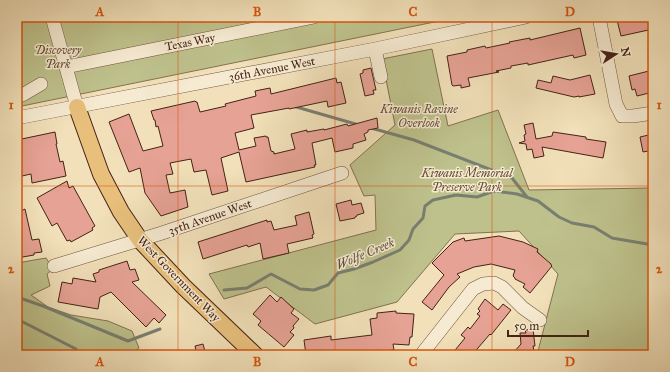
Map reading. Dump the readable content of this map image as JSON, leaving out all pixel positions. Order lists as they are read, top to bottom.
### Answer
{
  "streets": {
    "main road": ["West Government Way"],
    "street": ["Texas Way", "36th Avenue West", "35th Avenue West"]
  },
  "crossings": [
    ["36th Avenue West", "West Government Way"],
    ["35th Avenue West", "West Government Way"]
  ],
  "water": ["Wolfe Creek"],
  "parks": ["Discovery Park", "Kiwanis Ravine Overlook", "Kiwanis Memorial Preserve Park"],
  "scale_bar": "50 m",
  "north": "right",
  "grid": {
    "columns": [
      "A",
      "B",
      "C",
      "D"
    ],
    "rows": ["1", "2"]
  }
}
